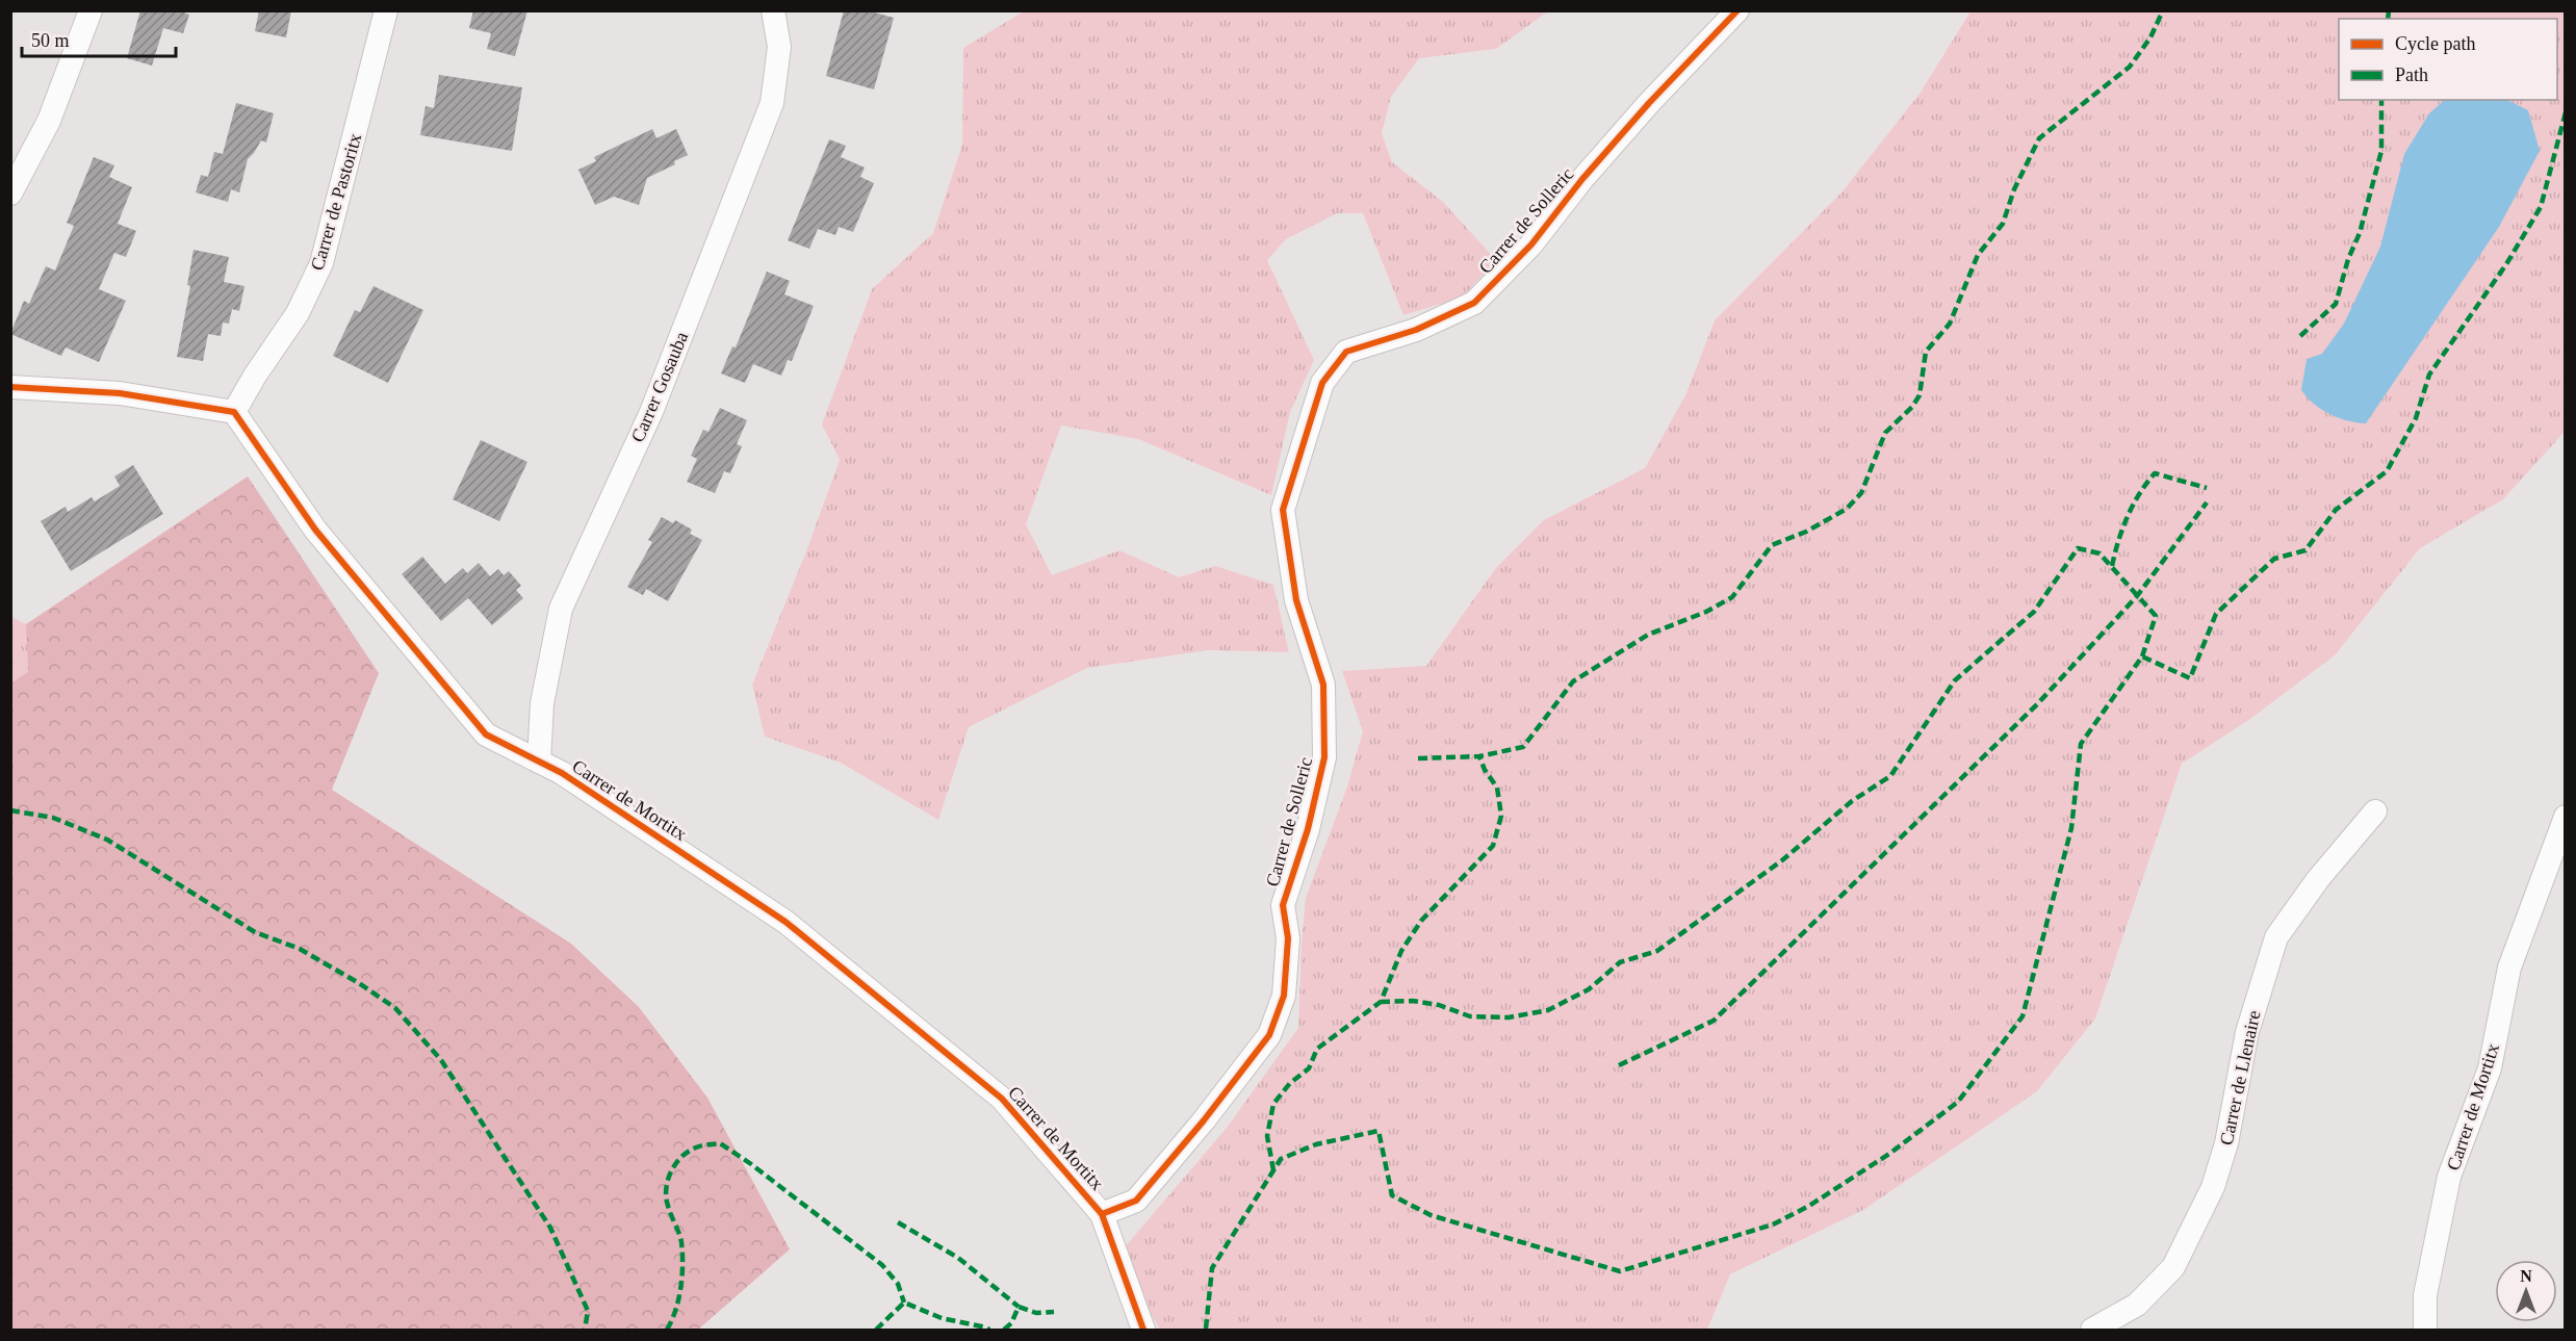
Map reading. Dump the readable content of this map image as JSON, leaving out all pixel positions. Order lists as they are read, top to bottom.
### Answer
{
  "streets": {
    "street": [
      "Carrer de Pastoritx",
      "Carrer de Solleric",
      "Carrer Gosauba",
      "Carrer de Mortitx",
      "Carrer de Llenaire"
    ]
  },
  "crossings": [
    ["Carrer de Pastoritx", "Carrer de Mortitx"],
    ["Carrer de Solleric", "Carrer de Mortitx"],
    ["Carrer Gosauba", "Carrer de Mortitx"]
  ],
  "legend": ["Cycle path", "Path"],
  "scale_bar": "50 m",
  "north": "top"
}
